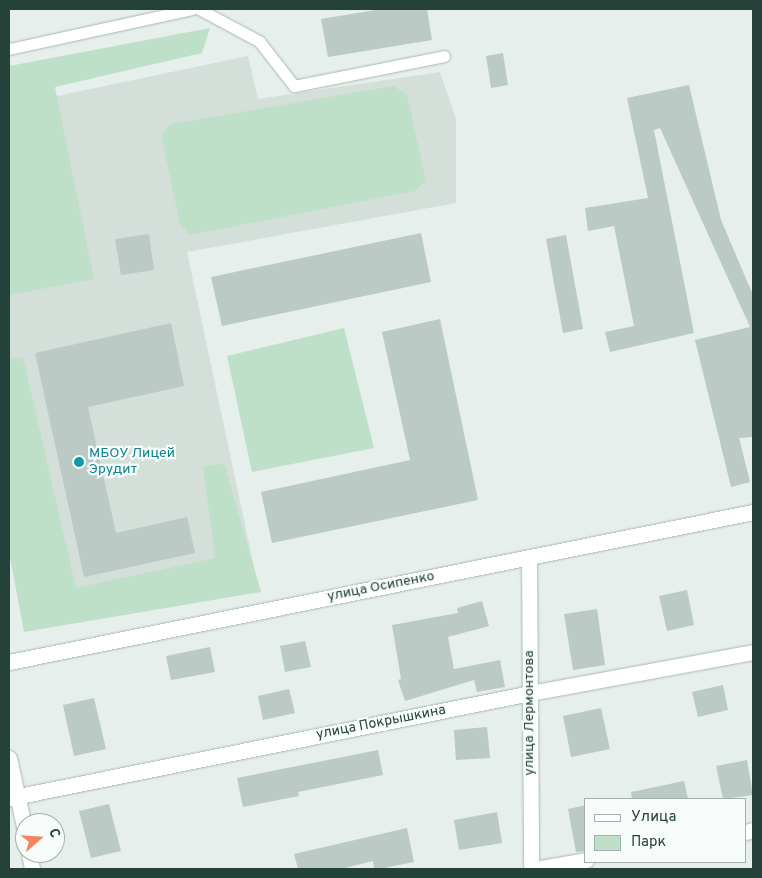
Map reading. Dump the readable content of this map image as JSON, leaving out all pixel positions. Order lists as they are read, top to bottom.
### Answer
{
  "streets": {
    "street": ["улица Осипенко", "улица Лермонтова", "улица Покрышкина"]
  },
  "crossings": [
    ["улица Осипенко", "улица Лермонтова"],
    ["улица Лермонтова", "улица Покрышкина"]
  ],
  "places": ["МБОУ Лицей Эрудит"],
  "legend": ["Улица", "Парк"],
  "north": "right"
}
